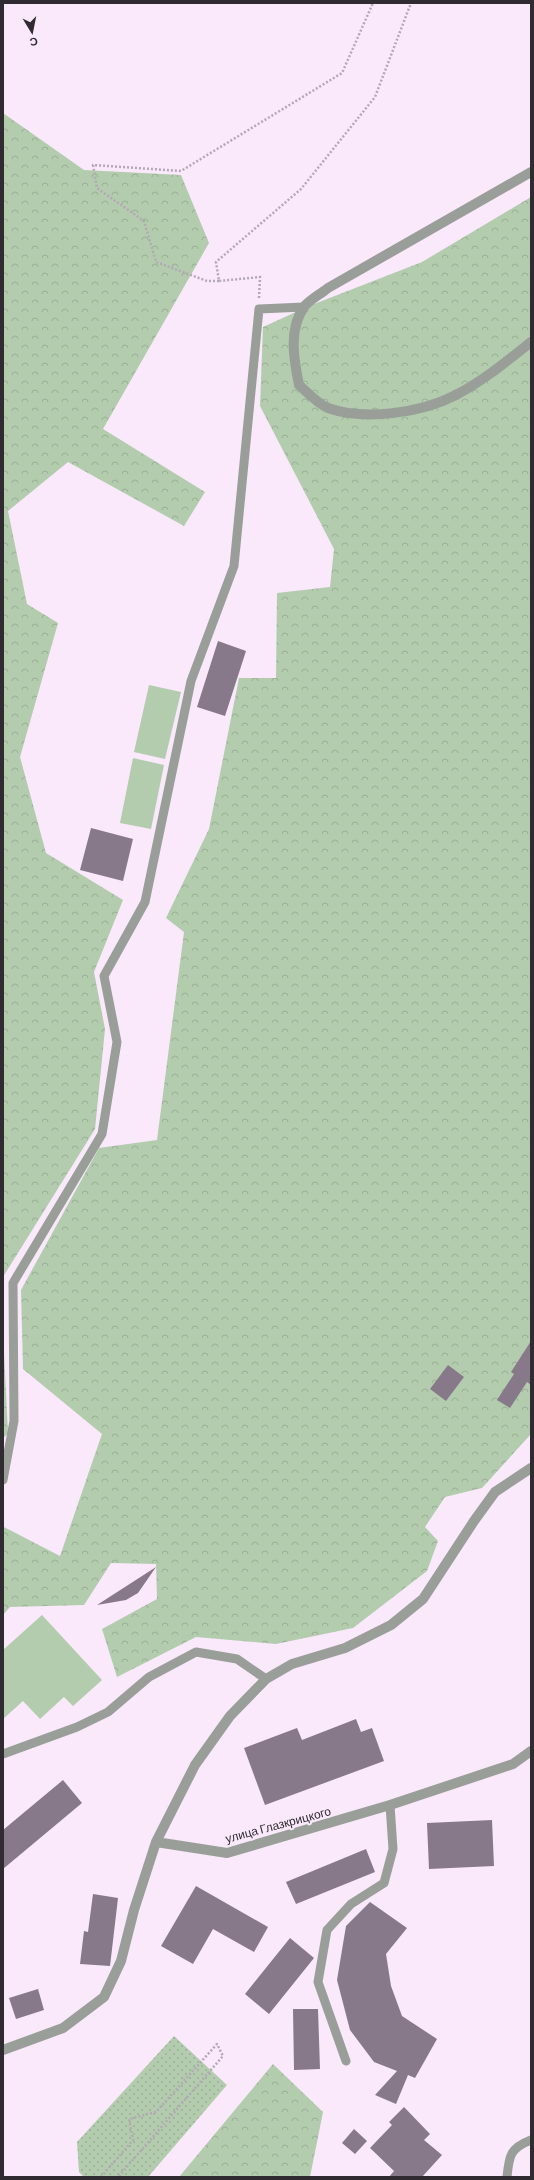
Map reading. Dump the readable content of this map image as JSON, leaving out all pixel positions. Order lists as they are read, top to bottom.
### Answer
{
  "streets": {
    "street": ["улица Глазкрицкого"]
  },
  "north": "bottom"
}
